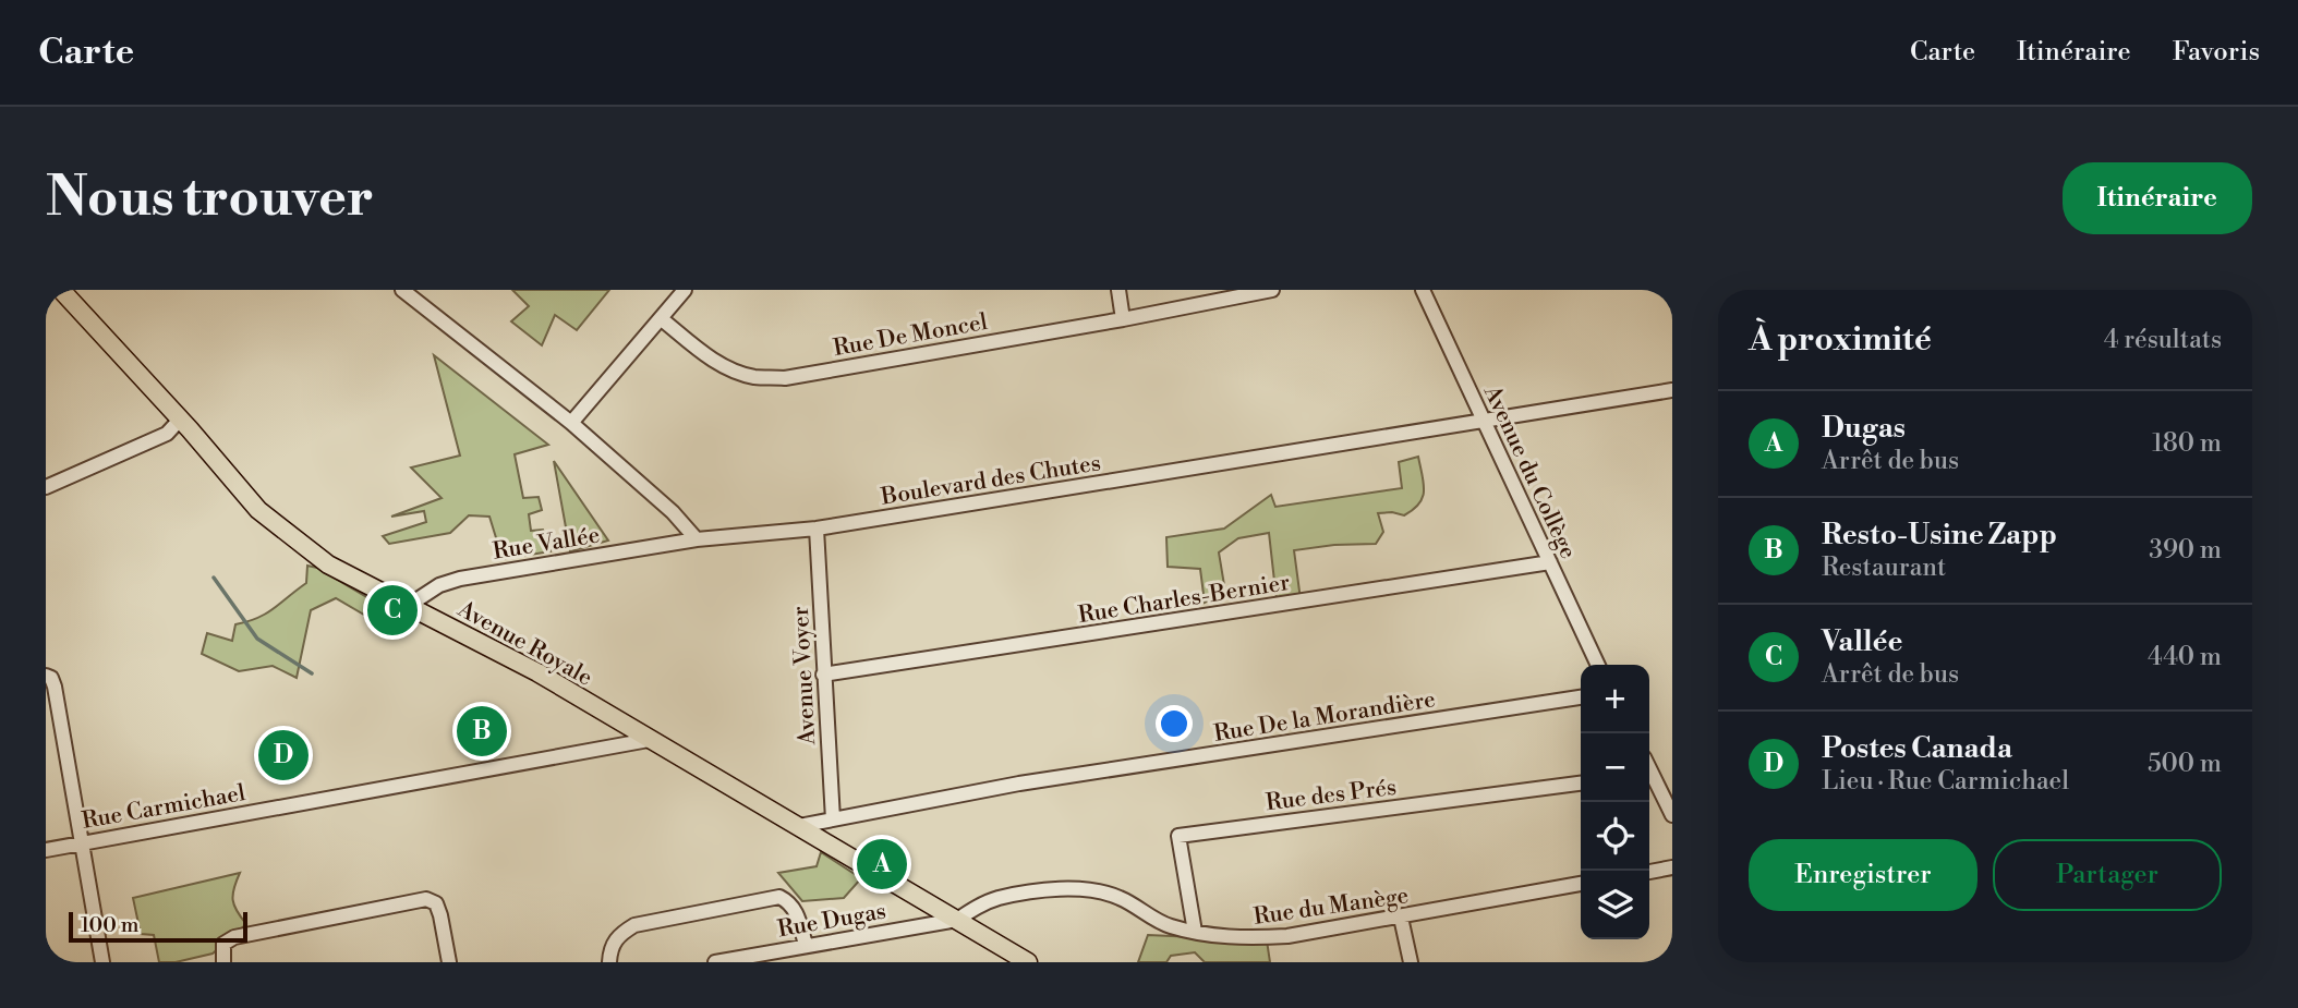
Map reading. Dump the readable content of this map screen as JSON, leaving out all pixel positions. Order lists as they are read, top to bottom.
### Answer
{
  "streets": {
    "main road": ["Avenue Royale"],
    "street": [
      "Rue De Moncel",
      "Avenue du Collège",
      "Boulevard des Chutes",
      "Rue Vallée",
      "Rue Charles-Bernier",
      "Avenue Voyer",
      "Rue De la Morandière",
      "Rue des Prés",
      "Rue Carmichael",
      "Rue du Manège",
      "Rue Dugas"
    ]
  },
  "crossings": [
    ["Avenue du Collège", "Boulevard des Chutes"],
    ["Avenue du Collège", "Rue Charles-Bernier"],
    ["Boulevard des Chutes", "Rue Vallée"],
    ["Boulevard des Chutes", "Avenue Voyer"],
    ["Rue Vallée", "Avenue Royale"],
    ["Rue Charles-Bernier", "Avenue Voyer"],
    ["Avenue Royale", "Rue De la Morandière"],
    ["Avenue Royale", "Rue Carmichael"],
    ["Avenue Royale", "Rue du Manège"],
    ["Avenue Royale", "Rue Dugas"],
    ["Avenue Voyer", "Rue De la Morandière"],
    ["Rue des Prés", "Rue du Manège"],
    ["Rue du Manège", "Rue Dugas"]
  ],
  "scale_bar": "100 m",
  "page": {
    "header": "Carte",
    "nav": ["Carte", "Itinéraire", "Favoris"],
    "buttons": [
      "Itinéraire",
      ["Enregistrer", "Partager"]
    ],
    "title": "Nous trouver",
    "heading": ["À proximité", "4 résultats"],
    "list": [
      {
        "mark": "A",
        "name": "Dugas",
        "note": "Arrêt de bus",
        "value": "180 m"
      },
      {
        "mark": "B",
        "name": "Resto-Usine Zapp",
        "note": "Restaurant",
        "value": "390 m"
      },
      {
        "mark": "C",
        "name": "Vallée",
        "note": "Arrêt de bus",
        "value": "440 m"
      },
      {
        "mark": "D",
        "name": "Postes Canada",
        "note": "Lieu · Rue Carmichael",
        "value": "500 m"
      }
    ],
    "pins": [
      "C",
      "B",
      "D",
      "A"
    ],
    "map_buttons": ["+", "−"],
    "scale": "100 m"
  }
}
